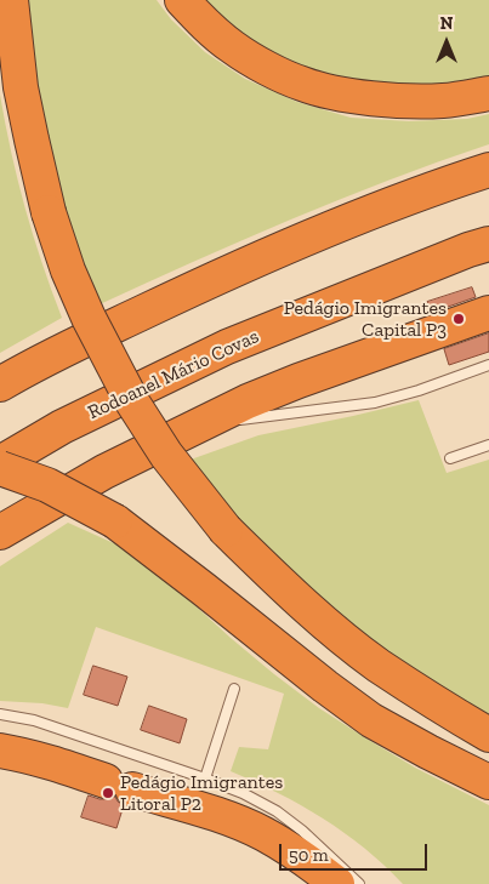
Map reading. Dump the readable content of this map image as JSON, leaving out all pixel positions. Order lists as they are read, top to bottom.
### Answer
{
  "streets": {
    "highway": ["Rodoanel Mário Covas"]
  },
  "places": ["Pedágio Imigrantes Capital P3", "Pedágio Imigrantes Litoral P2"],
  "scale_bar": "50 m",
  "north": "top"
}
